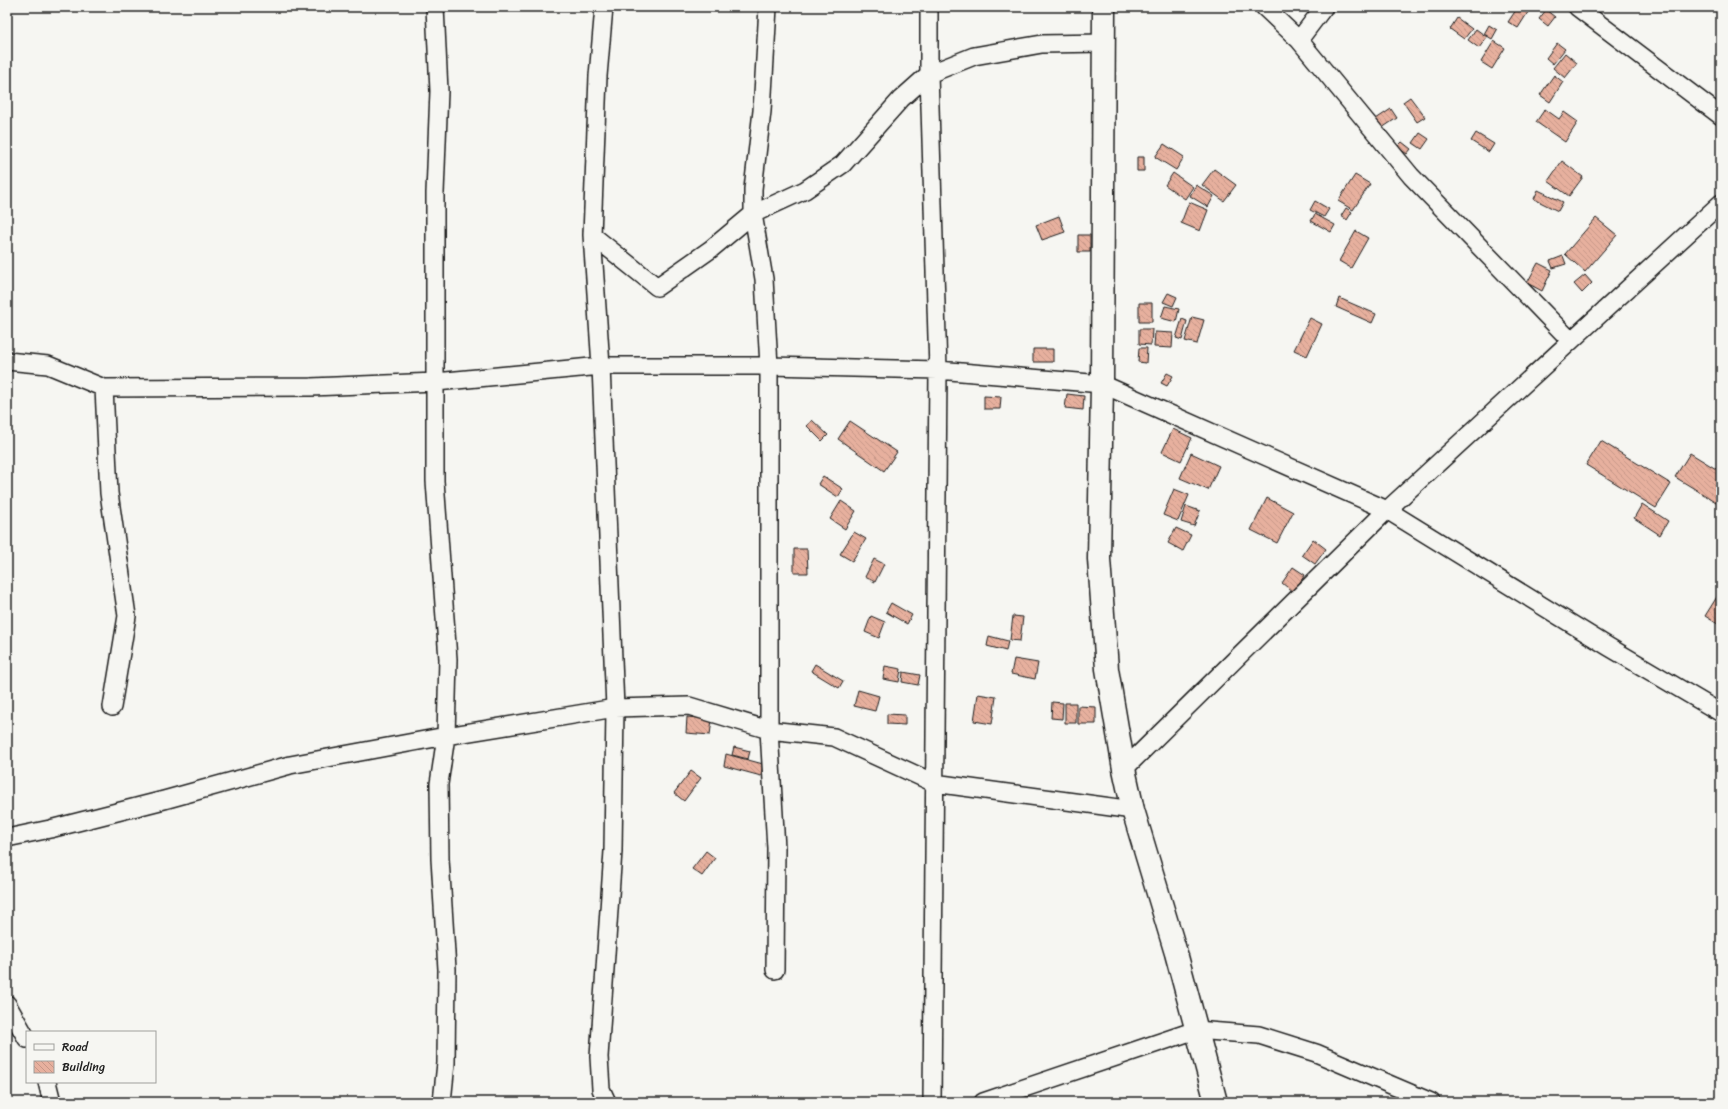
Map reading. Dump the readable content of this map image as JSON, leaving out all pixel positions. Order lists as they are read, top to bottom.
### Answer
{
  "legend": ["Road", "Building"]
}
